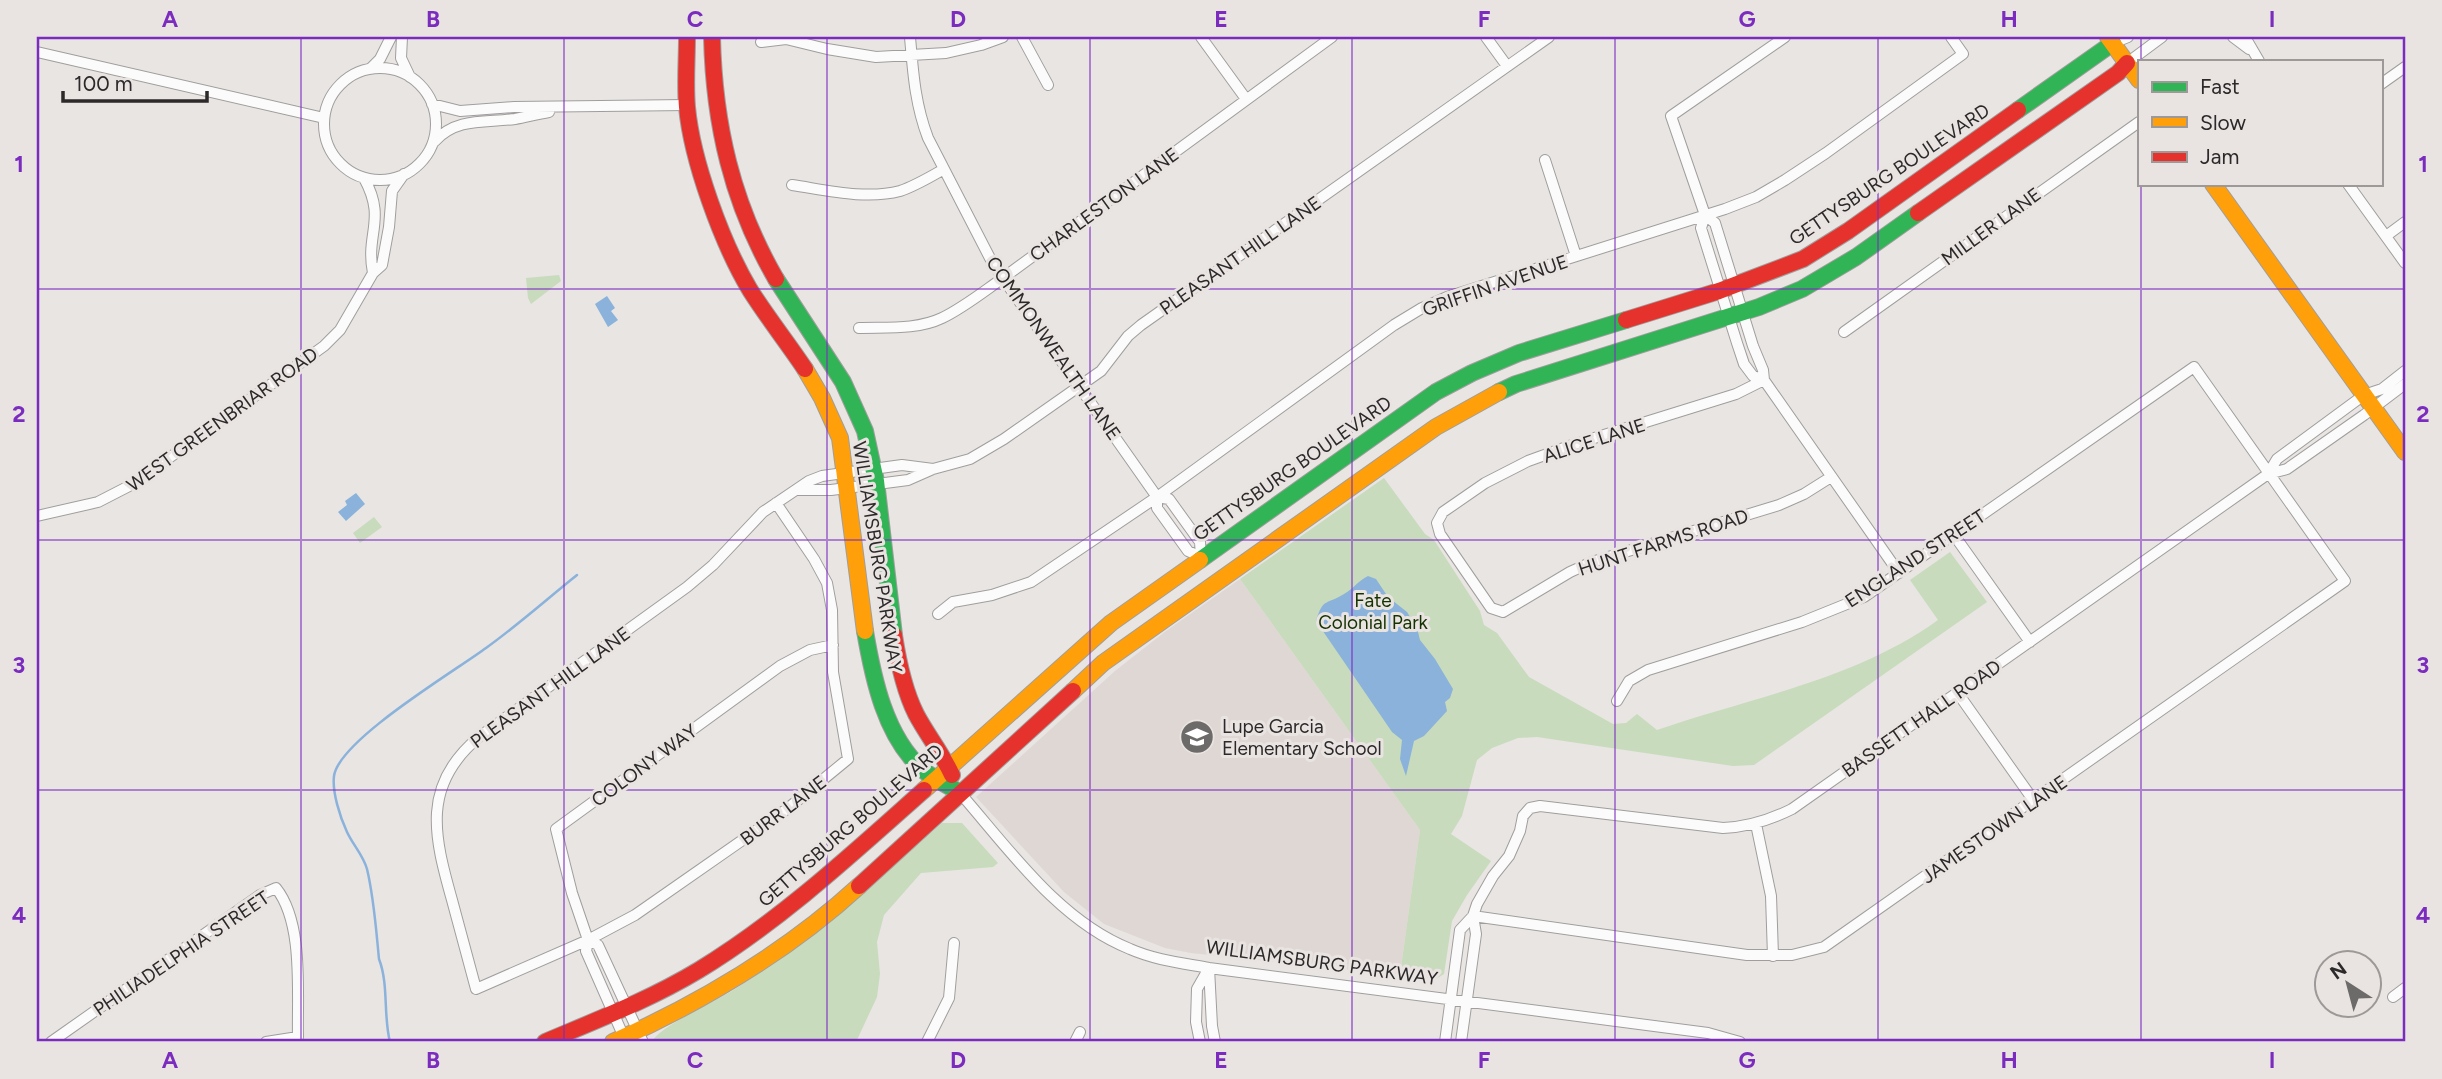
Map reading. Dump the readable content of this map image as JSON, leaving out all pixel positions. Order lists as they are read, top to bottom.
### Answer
{
  "streets": {
    "street": [
      "GETTYSBURG BOULEVARD",
      "CHARLESTON LANE",
      "MILLER LANE",
      "PLEASANT HILL LANE",
      "GRIFFIN AVENUE",
      "COMMONWEALTH LANE",
      "WEST GREENBRIAR ROAD",
      "ALICE LANE",
      "HUNT FARMS ROAD",
      "WILLIAMSBURG PARKWAY",
      "ENGLAND STREET",
      "BASSETT HALL ROAD",
      "COLONY WAY",
      "BURR LANE",
      "JAMESTOWN LANE",
      "PHILIADELPHIA STREET"
    ]
  },
  "crossings": [
    ["GETTYSBURG BOULEVARD", "COMMONWEALTH LANE"],
    ["GETTYSBURG BOULEVARD", "WILLIAMSBURG PARKWAY"],
    ["GETTYSBURG BOULEVARD", "COLONY WAY"],
    ["CHARLESTON LANE", "COMMONWEALTH LANE"],
    ["PLEASANT HILL LANE", "COMMONWEALTH LANE"],
    ["PLEASANT HILL LANE", "WILLIAMSBURG PARKWAY"],
    ["PLEASANT HILL LANE", "BURR LANE"],
    ["GRIFFIN AVENUE", "COMMONWEALTH LANE"],
    ["ALICE LANE", "HUNT FARMS ROAD"],
    ["ENGLAND STREET", "BASSETT HALL ROAD"],
    ["ENGLAND STREET", "JAMESTOWN LANE"],
    ["BASSETT HALL ROAD", "JAMESTOWN LANE"],
    ["COLONY WAY", "BURR LANE"]
  ],
  "parks": ["Fate Colonial Park"],
  "places": {
    "school or university": ["Lupe Garcia Elementary School"]
  },
  "legend": ["Fast", "Slow", "Jam"],
  "scale_bar": "100 m",
  "north": "top left",
  "grid": {
    "columns": [
      "A",
      "B",
      "C",
      "D",
      "E",
      "F",
      "G",
      "H",
      "I"
    ],
    "rows": [
      "1",
      "2",
      "3",
      "4"
    ]
  }
}
